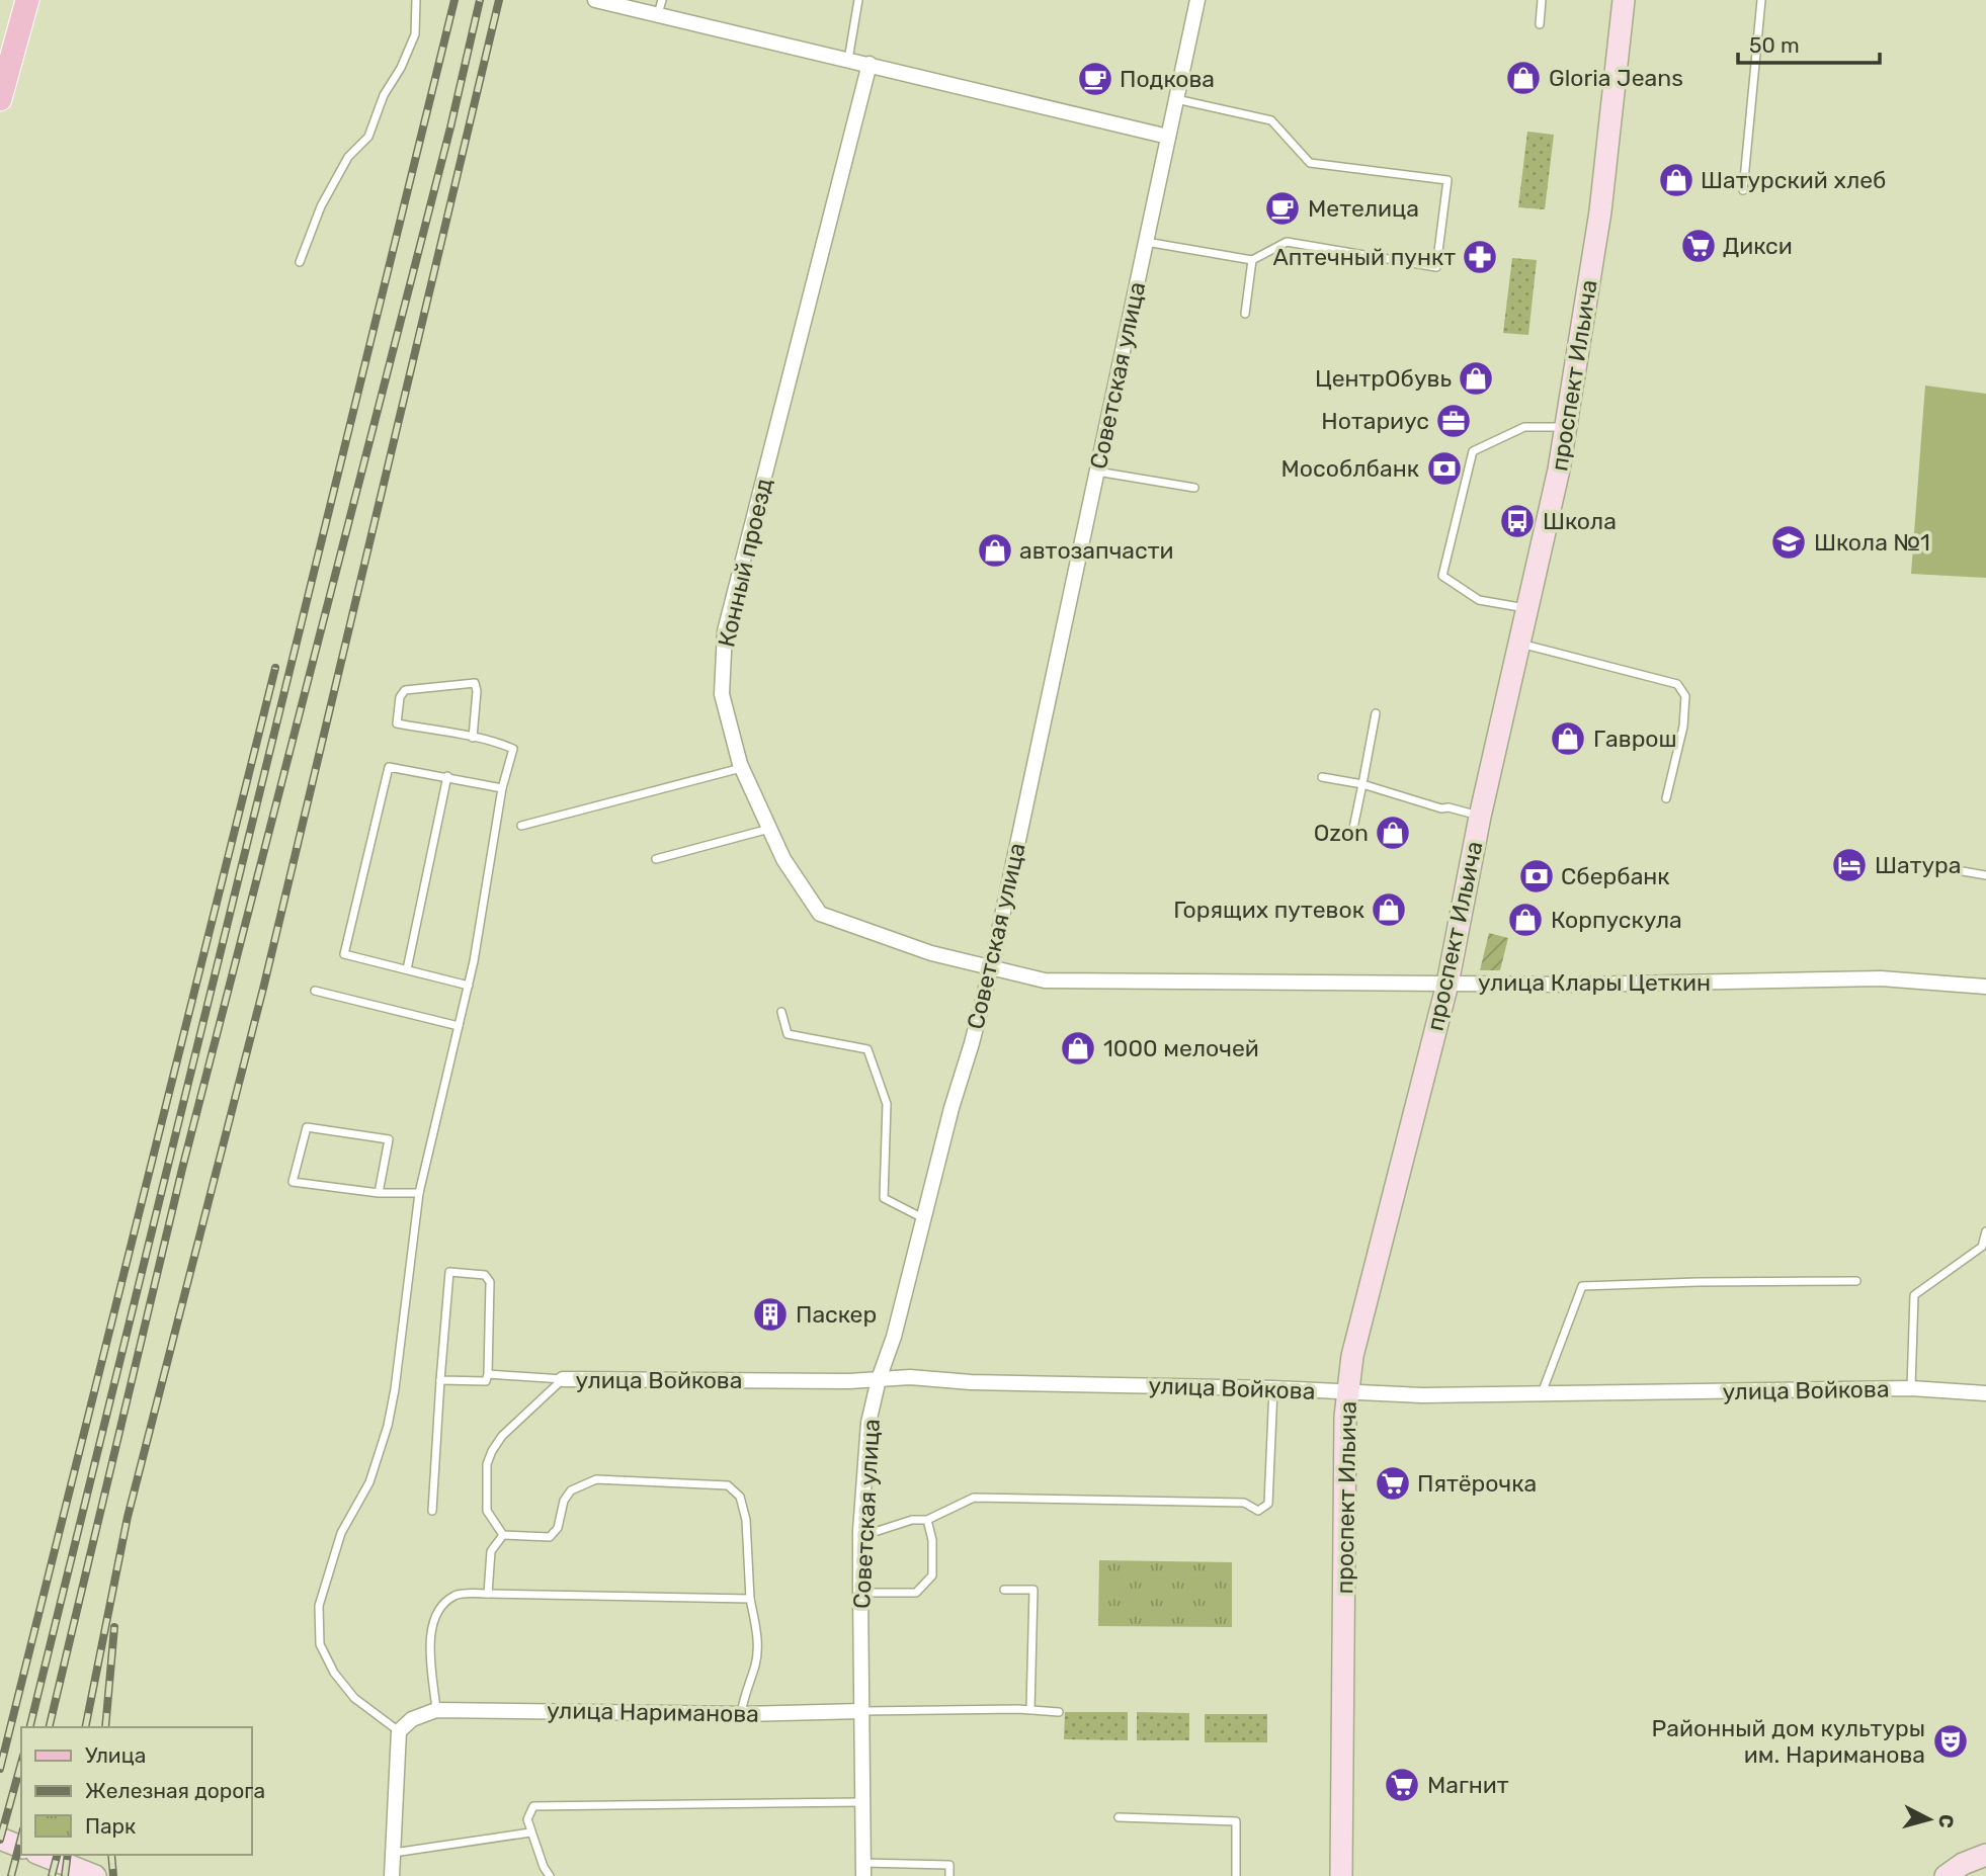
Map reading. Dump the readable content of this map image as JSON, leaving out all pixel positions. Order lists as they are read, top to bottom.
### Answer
{
  "streets": {
    "street": [
      "Советская улица",
      "проспект Ильича",
      "Конный проезд",
      "улица Клары Цеткин",
      "улица Войкова",
      "улица Нариманова"
    ]
  },
  "crossings": [
    ["Советская улица", "Конный проезд"],
    ["Советская улица", "улица Клары Цеткин"],
    ["Советская улица", "улица Войкова"],
    ["Советская улица", "улица Нариманова"],
    ["проспект Ильича", "улица Клары Цеткин"],
    ["проспект Ильича", "улица Войкова"],
    ["Конный проезд", "улица Клары Цеткин"]
  ],
  "places": {
    "shop": [
      "Gloria Jeans",
      "Шатурский хлеб",
      "ЦентрОбувь",
      "автозапчасти",
      "Гаврош",
      "Ozon",
      "Горящих путевок",
      "Корпускула",
      "1000 мелочей"
    ],
    "cafe": ["Подкова", "Метелица"],
    "supermarket": ["Дикси", "Пятёрочка", "Магнит"],
    "pharmacy": ["Аптечный пункт"],
    "office": ["Нотариус"],
    "bank": ["Мособлбанк", "Сбербанк"],
    "bus stop": ["Школа"],
    "school or university": ["Школа №1"],
    "hotel": ["Шатура"],
    "building": ["Паскер"],
    "theatre": ["Районный дом культуры им. Нариманова"]
  },
  "legend": ["Улица", "Железная дорога", "Парк"],
  "scale_bar": "50 m",
  "north": "right"
}
